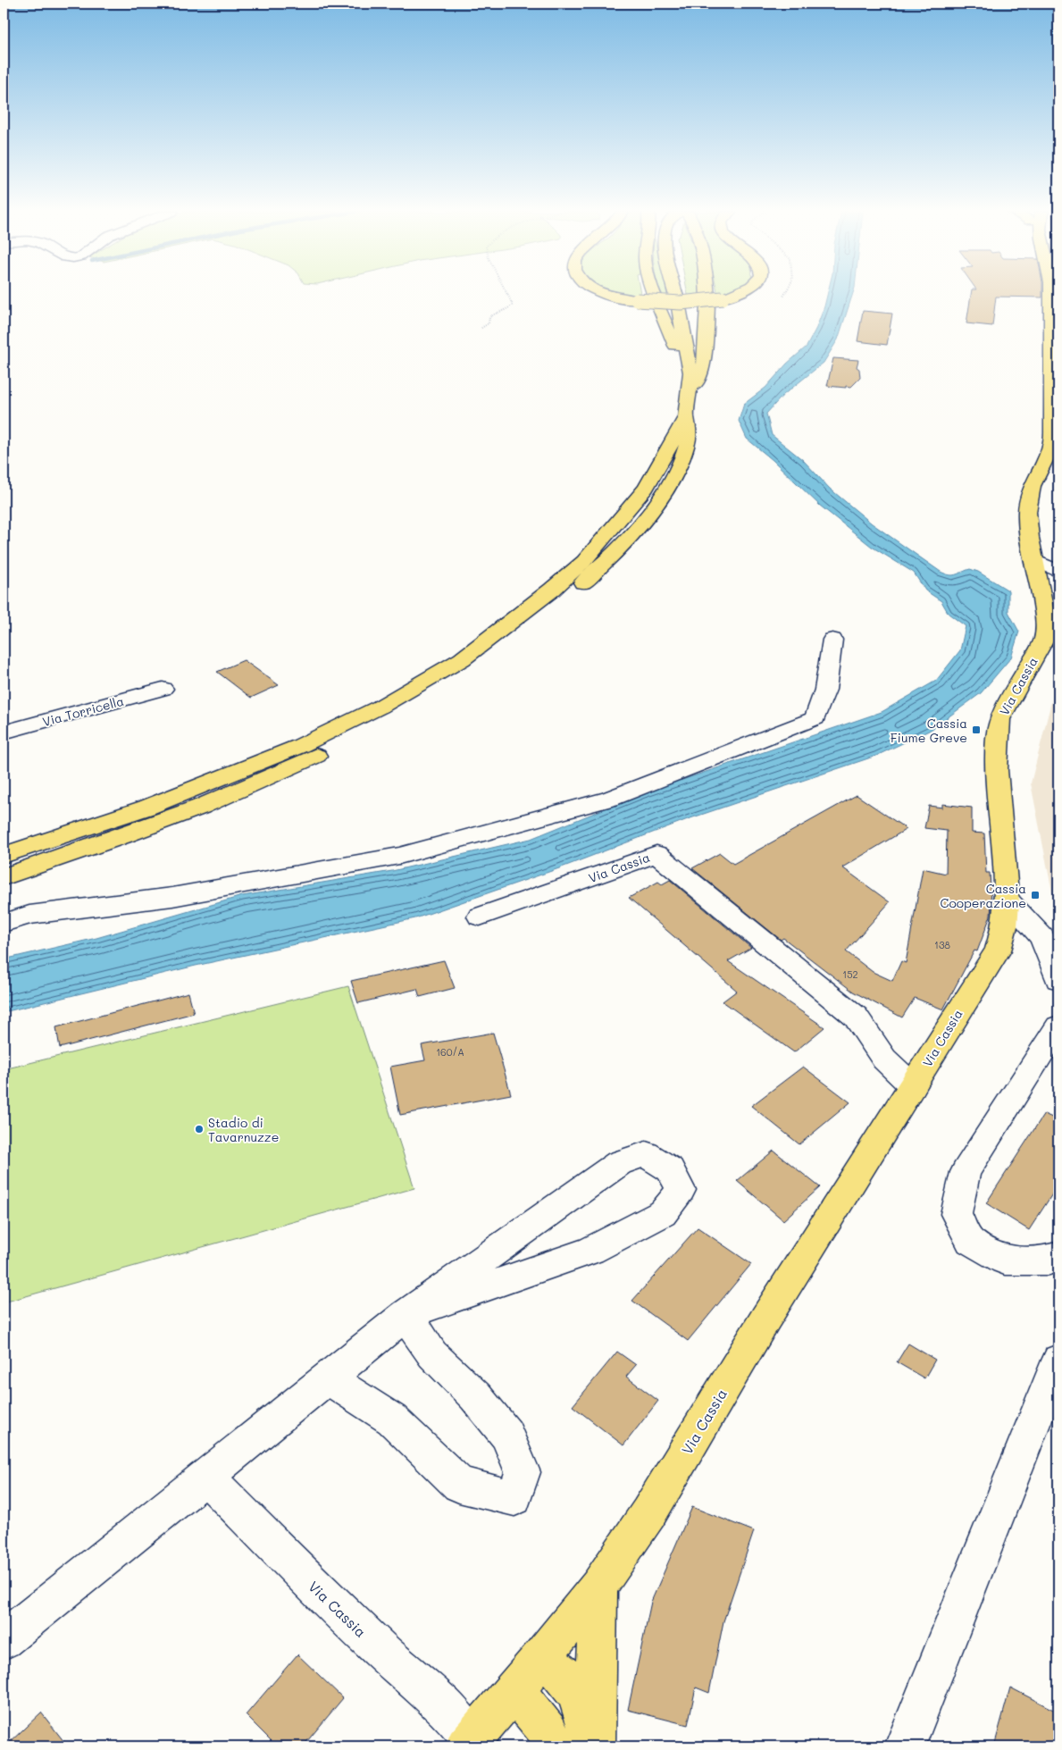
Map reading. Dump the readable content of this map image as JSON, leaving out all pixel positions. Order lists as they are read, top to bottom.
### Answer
{
  "streets": {
    "main road": ["Via Cassia"],
    "street": ["Via Torricella"]
  },
  "places": {
    "transit": ["Cassia Fiume Greve", "Cassia Cooperazione"],
    "other": ["Stadio di Tavarnuzze"]
  },
  "house_numbers": ["138", "152", "160/A"]
}
